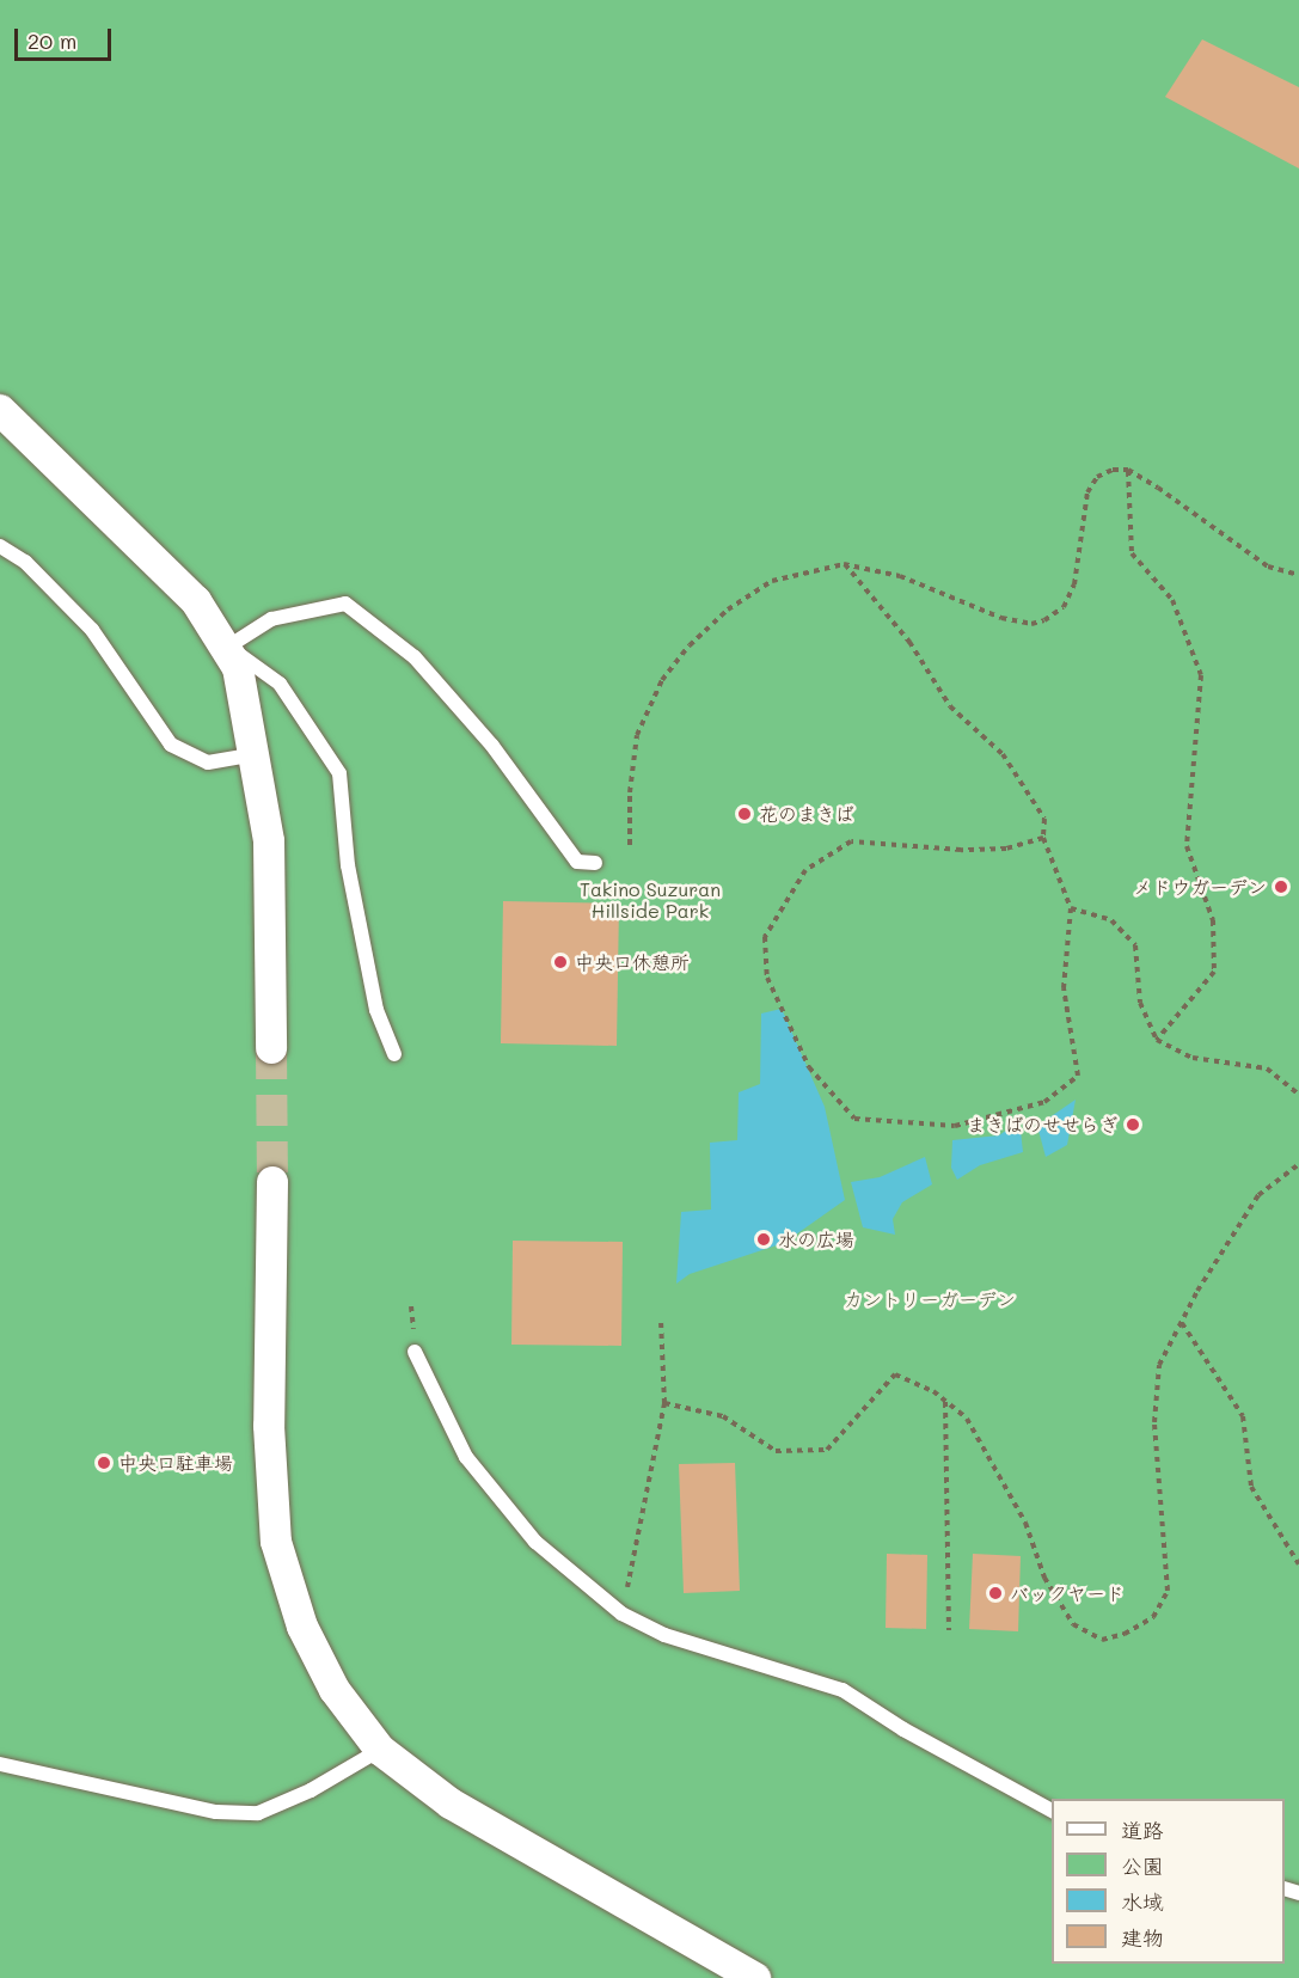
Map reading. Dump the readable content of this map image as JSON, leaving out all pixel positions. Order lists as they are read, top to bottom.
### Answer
{
  "parks": ["Takino Suzuran Hillside Park", "カントリーガーデン"],
  "places": [
    "花のまきば",
    "メドウガーデン",
    "中央口休憩所",
    "まきばのせせらぎ",
    "水の広場",
    "中央口駐車場",
    "バックヤード"
  ],
  "legend": [
    "道路",
    "公園",
    "水域",
    "建物"
  ],
  "scale_bar": "20 m"
}
